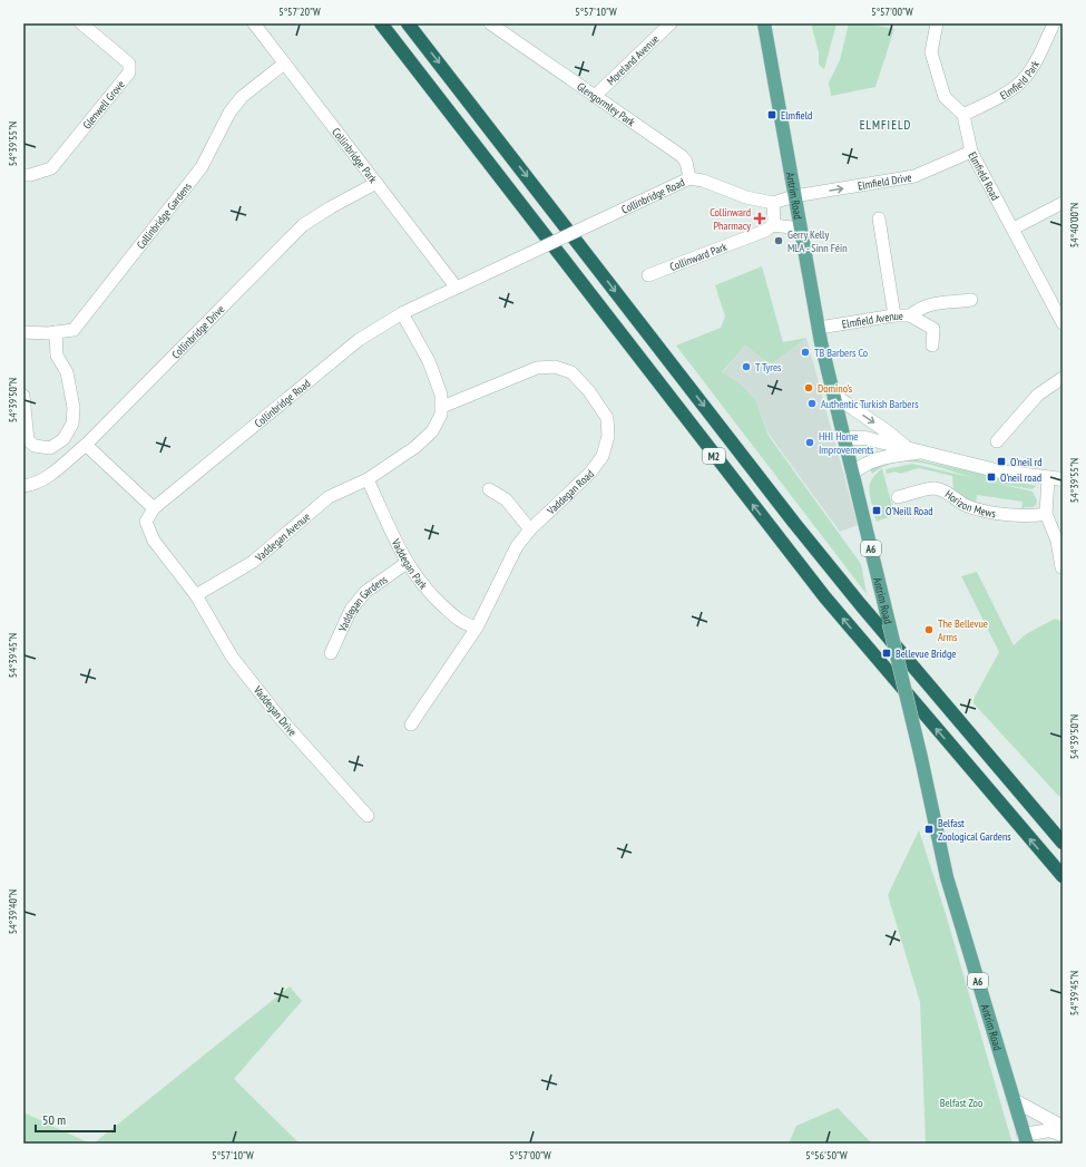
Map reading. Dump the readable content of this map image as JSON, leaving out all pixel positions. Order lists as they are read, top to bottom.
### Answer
{
  "streets": {
    "highway": ["M2"],
    "main road": ["Antrim Road", "A6"],
    "street": [
      "Moreland Avenue",
      "Elmfield Park",
      "Glenwell Grove",
      "Glengormley Park",
      "Collinbridge Park",
      "Elmfield Road",
      "Elmfield Drive",
      "Collinbridge Road",
      "Collinbridge Gardens",
      "Collinward Park",
      "Elmfield Avenue",
      "Collinbridge Drive",
      "Vaddegan Road",
      "Horizon Mews",
      "Vaddegan Avenue",
      "Vaddegan Park",
      "Vaddegan Gardens",
      "Vaddegan Drive"
    ]
  },
  "crossings": [
    ["Moreland Avenue", "Glengormley Park"],
    ["Elmfield Park", "Elmfield Road"],
    ["Glengormley Park", "Collinbridge Road"],
    ["Collinbridge Park", "Collinbridge Road"],
    ["Collinbridge Park", "Collinbridge Gardens"],
    ["Collinbridge Park", "Collinbridge Drive"],
    ["Elmfield Road", "Elmfield Drive"],
    ["Elmfield Drive", "Antrim Road"],
    ["Antrim Road", "Elmfield Avenue"],
    ["Vaddegan Road", "Vaddegan Park"],
    ["Vaddegan Avenue", "Vaddegan Park"],
    ["Vaddegan Avenue", "Vaddegan Drive"],
    ["Vaddegan Park", "Vaddegan Gardens"]
  ],
  "one_way": ["Elmfield Drive"],
  "districts": ["ELMFIELD"],
  "parks": ["Belfast Zoo"],
  "places": {
    "transit": [
      "Elmfield",
      "O'neil rd",
      "O'neil road",
      "O'Neill Road",
      "Bellevue Bridge",
      "Belfast Zoological Gardens"
    ],
    "health": ["Collinward Pharmacy"],
    "other": [
      "Gerry Kelly MLA - Sinn Féin",
      "TB Barbers Co",
      "T Tyres",
      "Domino's",
      "Authentic Turkish Barbers",
      "HHI Home Improvements",
      "The Bellevue Arms"
    ]
  },
  "scale_bar": "50 m",
  "coordinates": [
    "5°57'20\"W",
    "5°57'10\"W",
    "5°57'00\"W",
    "54°39'55\"N",
    "54°40'00\"N",
    "54°39'50\"N",
    "54°39'45\"N",
    "54°39'40\"N",
    "5°56'50\"W"
  ]
}
